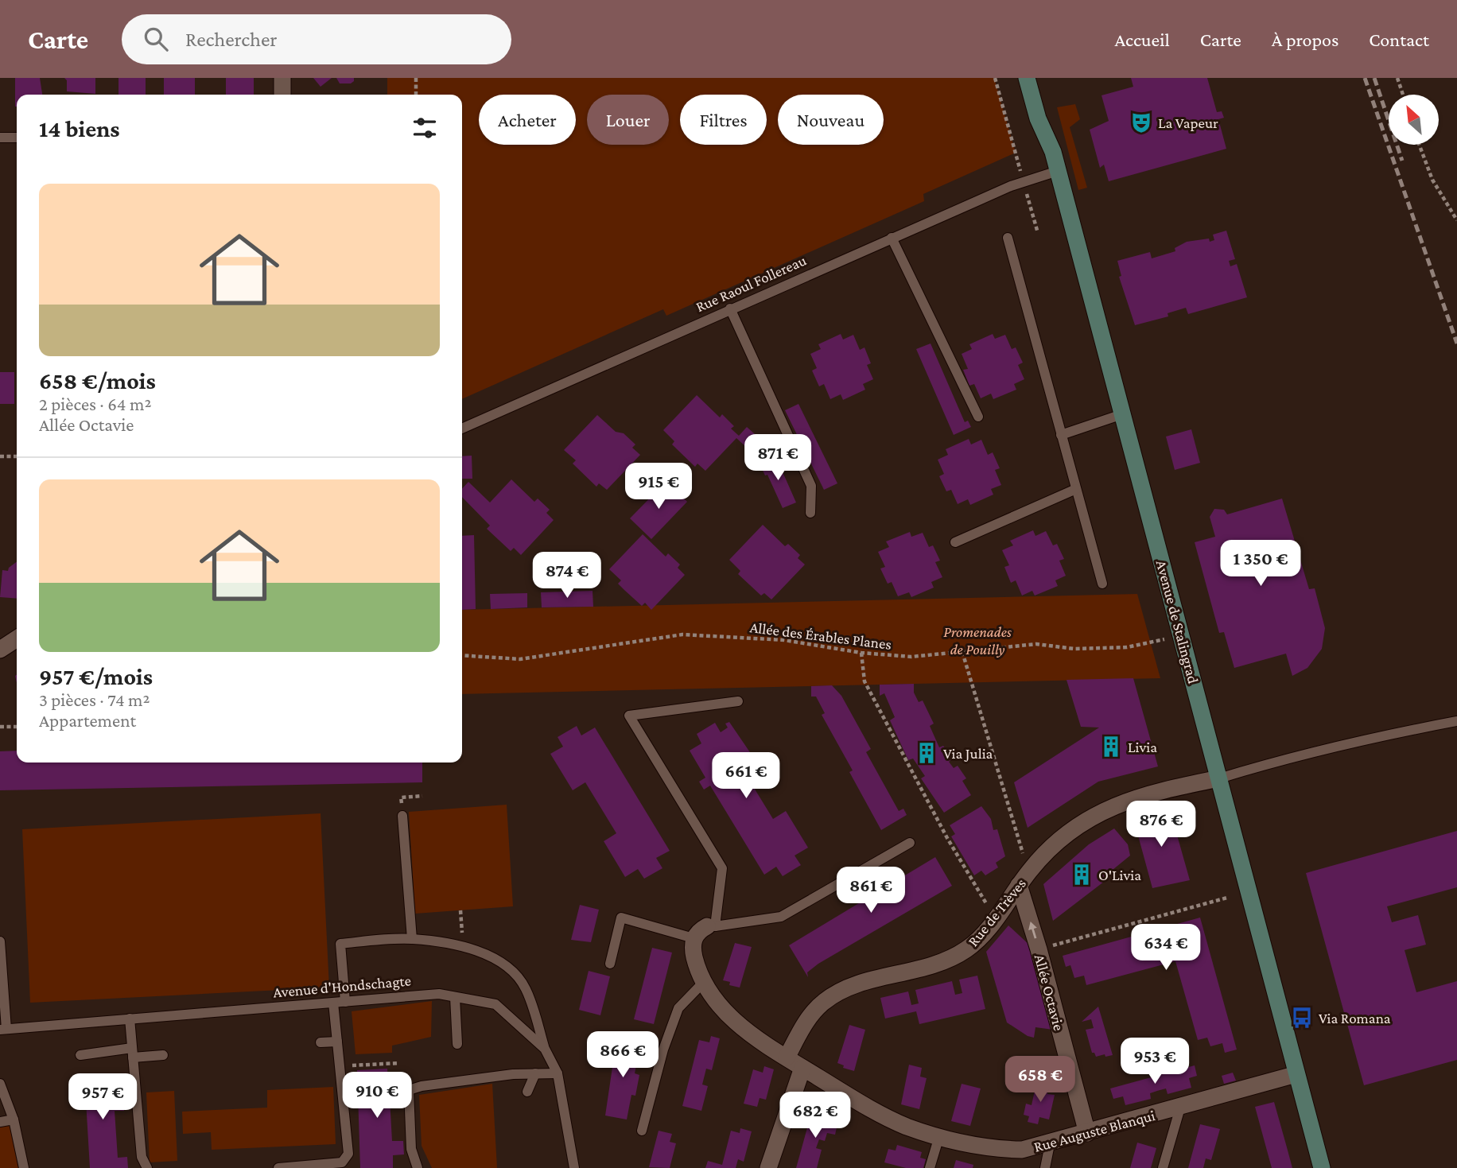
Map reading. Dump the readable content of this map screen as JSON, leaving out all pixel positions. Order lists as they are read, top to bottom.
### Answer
{
  "streets": {
    "street": [
      "Avenue de Stalingrad",
      "Rue de Trèves",
      "Allée Octavie",
      "Rue Auguste Blanqui"
    ],
    "lane": ["Rue Raoul Follereau", "Avenue d'Hondschagte"],
    "path": ["Allée des Érables Planes"]
  },
  "crossings": [
    ["Rue Raoul Follereau", "Avenue de Stalingrad"],
    ["Avenue de Stalingrad", "Allée des Érables Planes"],
    ["Avenue de Stalingrad", "Rue de Trèves"],
    ["Avenue de Stalingrad", "Rue Auguste Blanqui"],
    ["Rue de Trèves", "Allée Octavie"],
    ["Rue de Trèves", "Rue Auguste Blanqui"],
    ["Allée Octavie", "Rue Auguste Blanqui"]
  ],
  "parks": ["Promenades de Pouilly"],
  "places": {
    "theatre": ["La Vapeur"],
    "building": ["Livia", "Via Julia", "O'Livia"],
    "bus stop": ["Via Romana"]
  },
  "north": "top left",
  "page": {
    "header": "Carte",
    "search": "Rechercher",
    "nav": [
      "Accueil",
      "Carte",
      "À propos",
      "Contact"
    ],
    "chip": [
      "Acheter",
      "Louer",
      "Filtres",
      "Nouveau"
    ],
    "heading": "14 biens",
    "list": [
      {
        "name": "658 €/mois",
        "note": "2 pièces · 64 m² · Allée Octavie"
      },
      {
        "name": "957 €/mois",
        "note": "3 pièces · 74 m² · Appartement"
      }
    ],
    "price": [
      "871 €",
      "915 €",
      "1 350 €",
      "874 €",
      "661 €",
      "876 €",
      "861 €",
      "634 €",
      "866 €",
      "953 €",
      "658 €",
      "910 €",
      "957 €",
      "682 €"
    ]
  }
}
